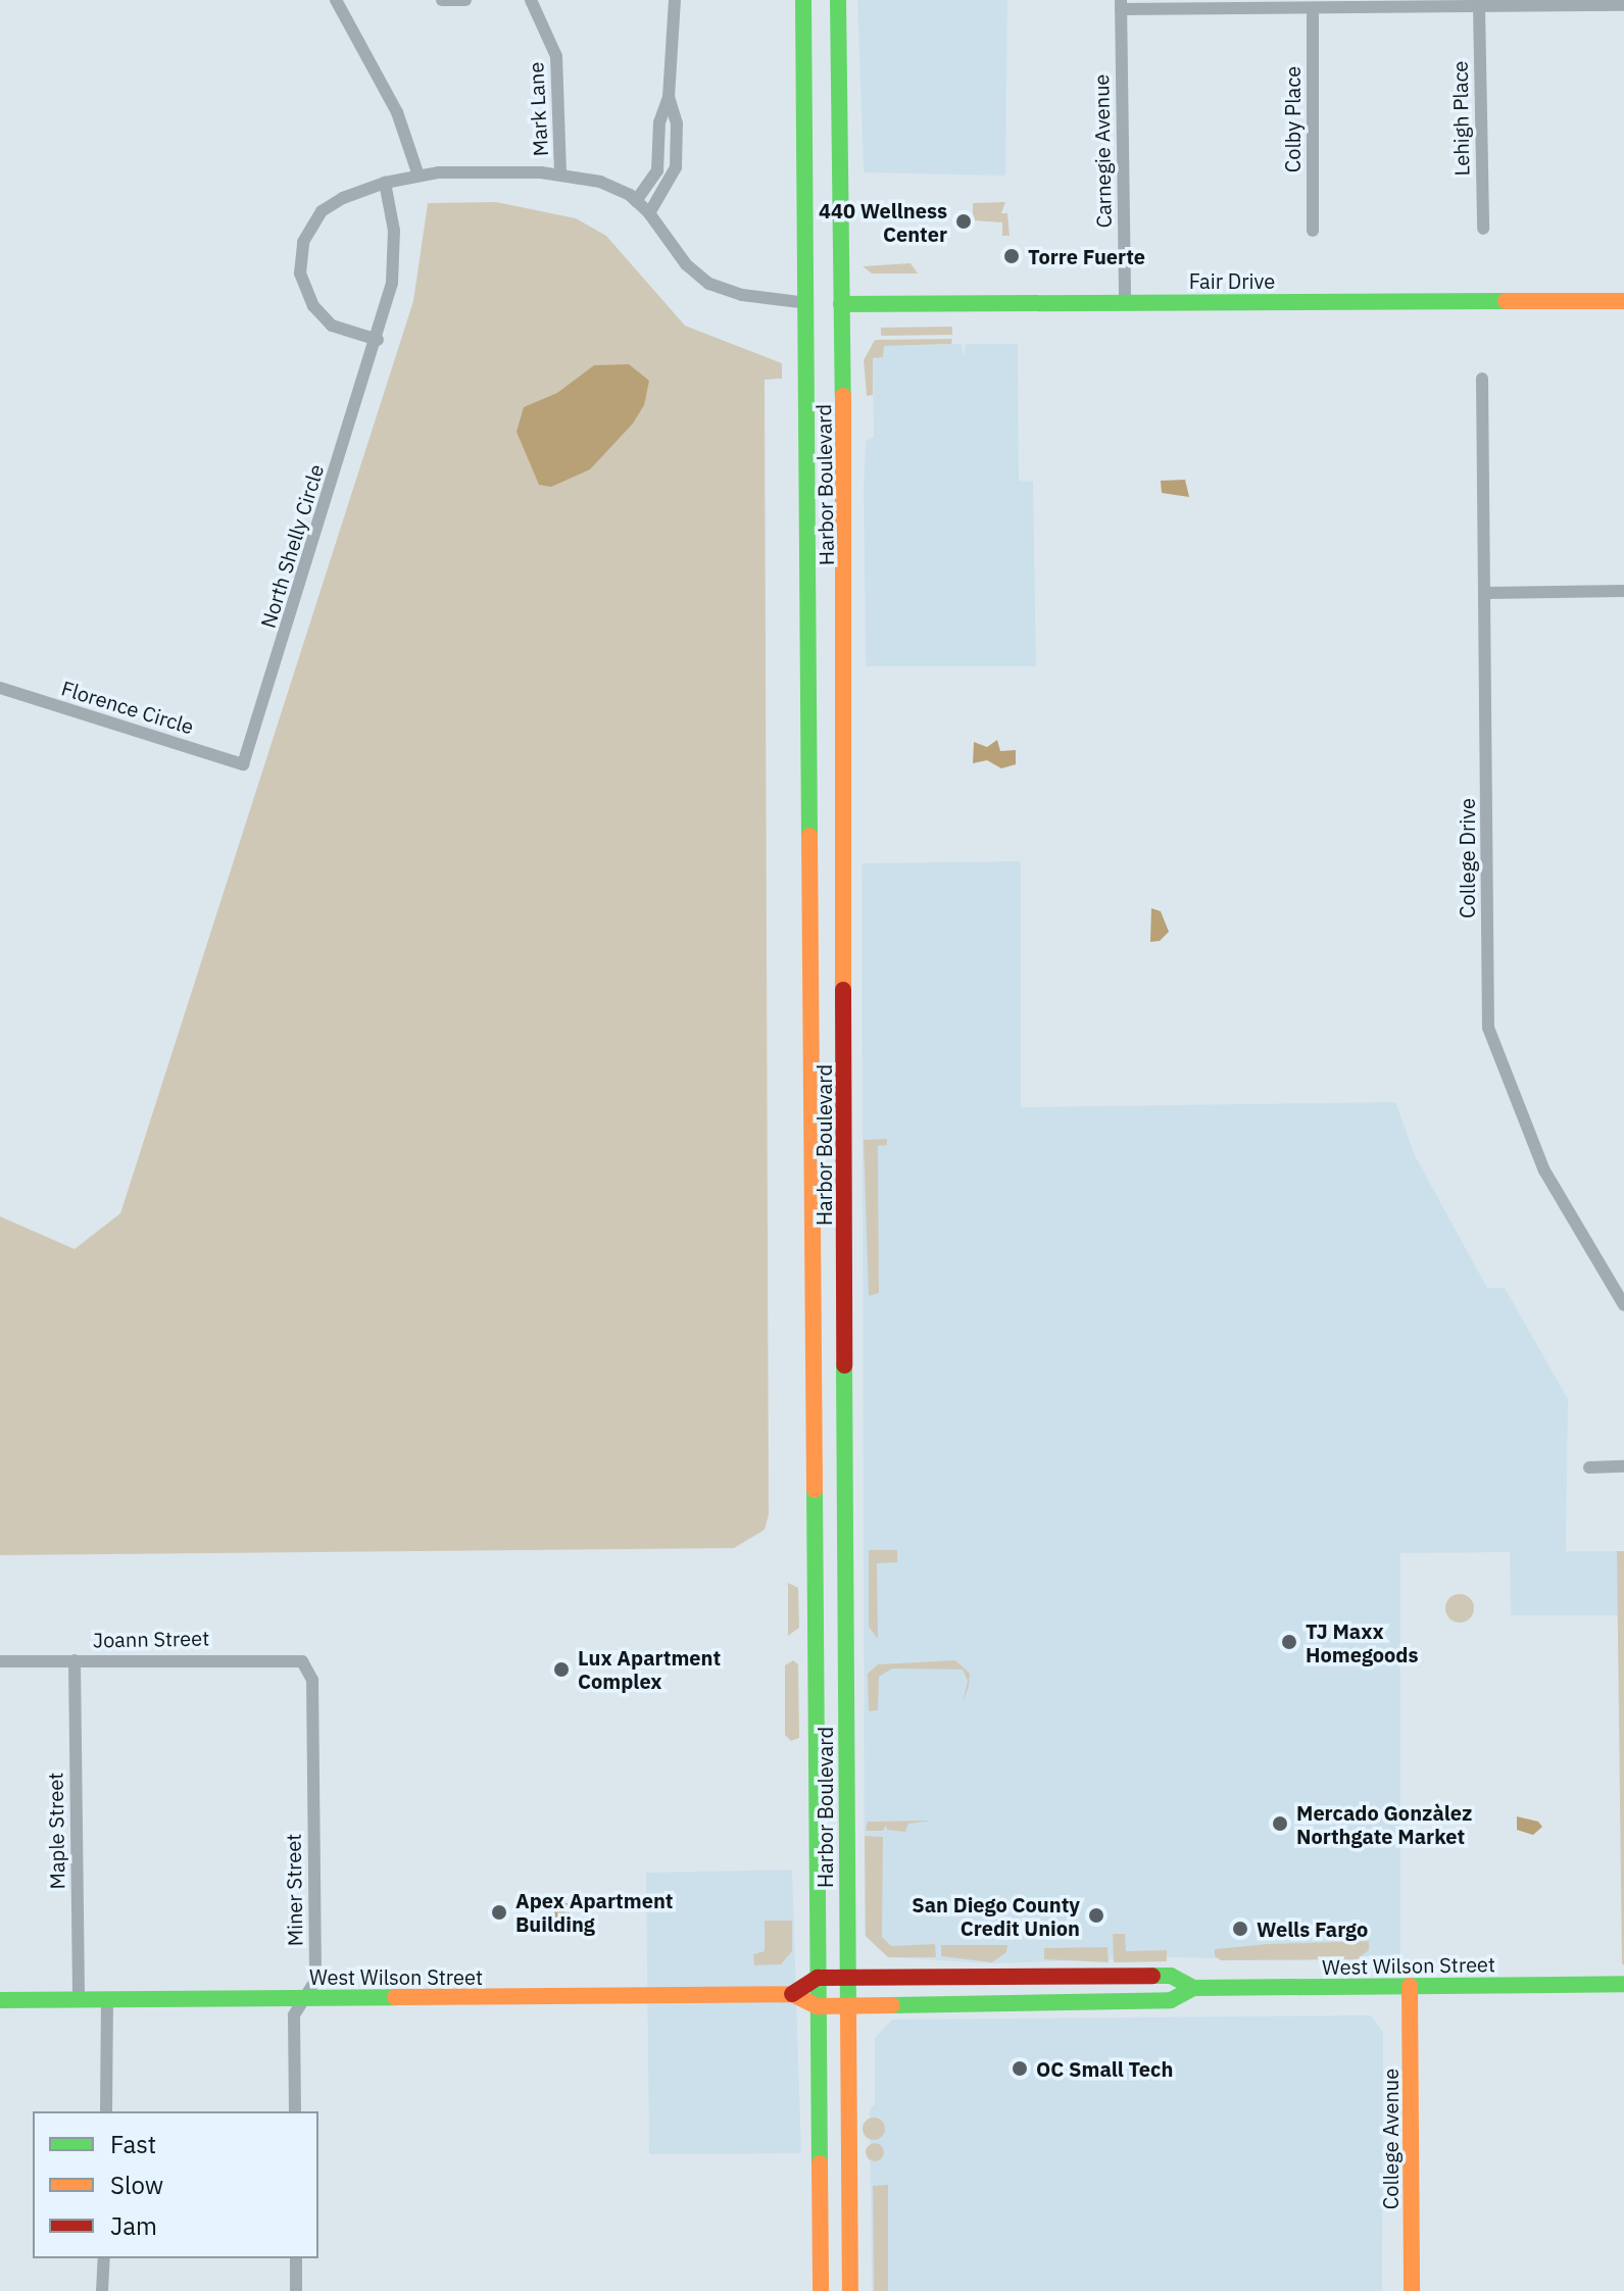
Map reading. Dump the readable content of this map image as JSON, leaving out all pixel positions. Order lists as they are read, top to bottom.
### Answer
{
  "streets": {
    "main road": [
      "Fair Drive",
      "Harbor Boulevard",
      "West Wilson Street",
      "College Avenue"
    ],
    "street": [
      "Mark Lane",
      "Lehigh Place",
      "Colby Place",
      "Carnegie Avenue",
      "North Shelly Circle",
      "Florence Circle",
      "College Drive",
      "Joann Street",
      "Maple Street",
      "Miner Street"
    ]
  },
  "crossings": [
    ["Carnegie Avenue", "Fair Drive"],
    ["Fair Drive", "Harbor Boulevard"],
    ["Harbor Boulevard", "West Wilson Street"],
    ["North Shelly Circle", "Florence Circle"],
    ["Joann Street", "Maple Street"],
    ["Joann Street", "Miner Street"],
    ["Maple Street", "West Wilson Street"],
    ["Miner Street", "West Wilson Street"],
    ["West Wilson Street", "College Avenue"]
  ],
  "places": [
    "440 Wellness Center",
    "Torre Fuerte",
    "TJ Maxx Homegoods",
    "Lux Apartment Complex",
    "Mercado Gonzàlez Northgate Market",
    "Apex Apartment Building",
    "San Diego County Credit Union",
    "Wells Fargo",
    "OC Small Tech"
  ],
  "legend": ["Fast", "Slow", "Jam"]
}
